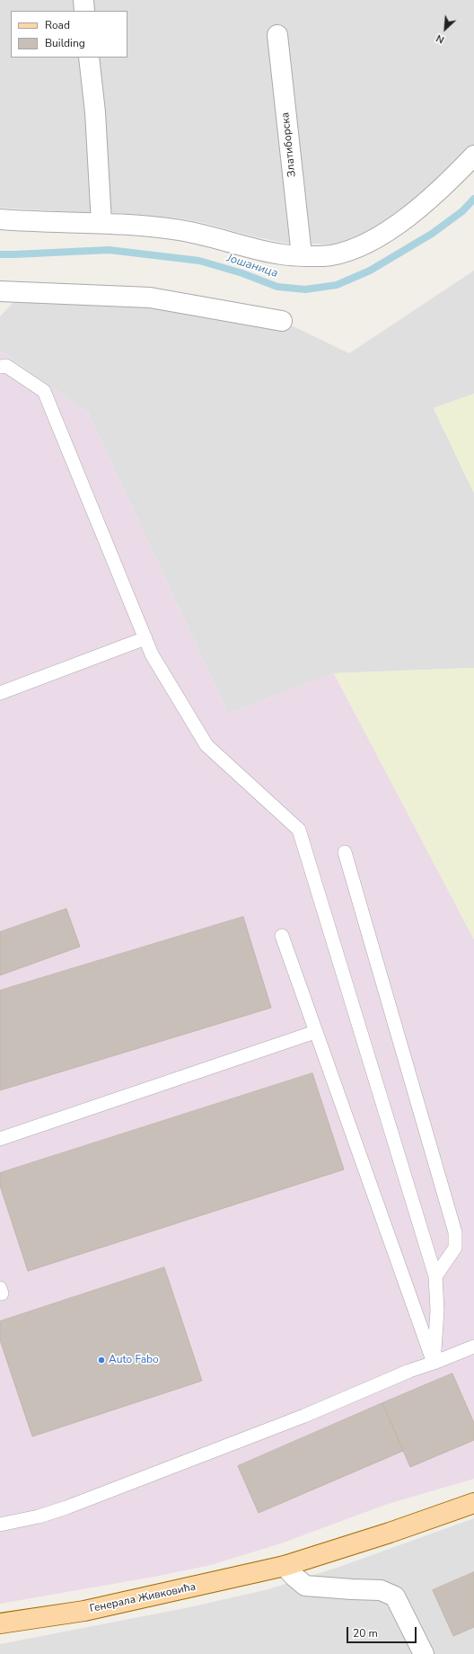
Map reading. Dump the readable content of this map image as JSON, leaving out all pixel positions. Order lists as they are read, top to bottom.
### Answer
{
  "streets": {
    "main road": ["Генерала Живковића"],
    "street": ["Златиборска"]
  },
  "water": ["Јошаница"],
  "places": ["Auto Fabo"],
  "legend": ["Road", "Building"],
  "scale_bar": "20 m",
  "north": "bottom left"
}
